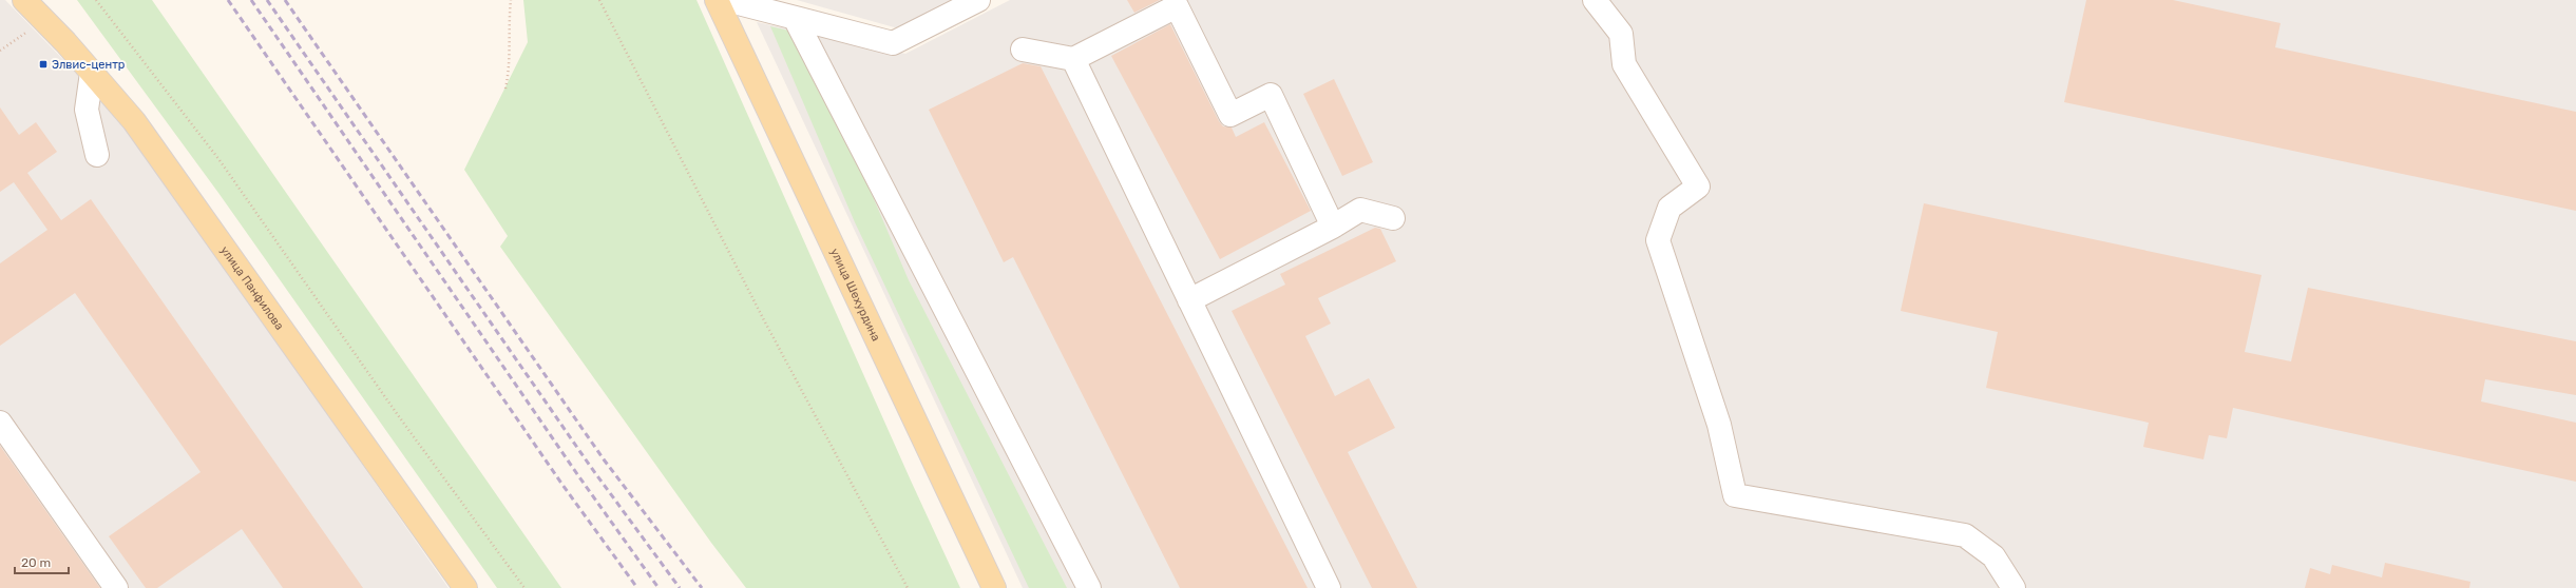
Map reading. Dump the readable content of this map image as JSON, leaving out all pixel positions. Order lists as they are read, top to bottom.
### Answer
{
  "streets": {
    "main road": ["улица Панфилова", "улица Шехурдина"]
  },
  "places": {
    "transit": ["Элвис-центр"]
  },
  "scale_bar": "20 m"
}
